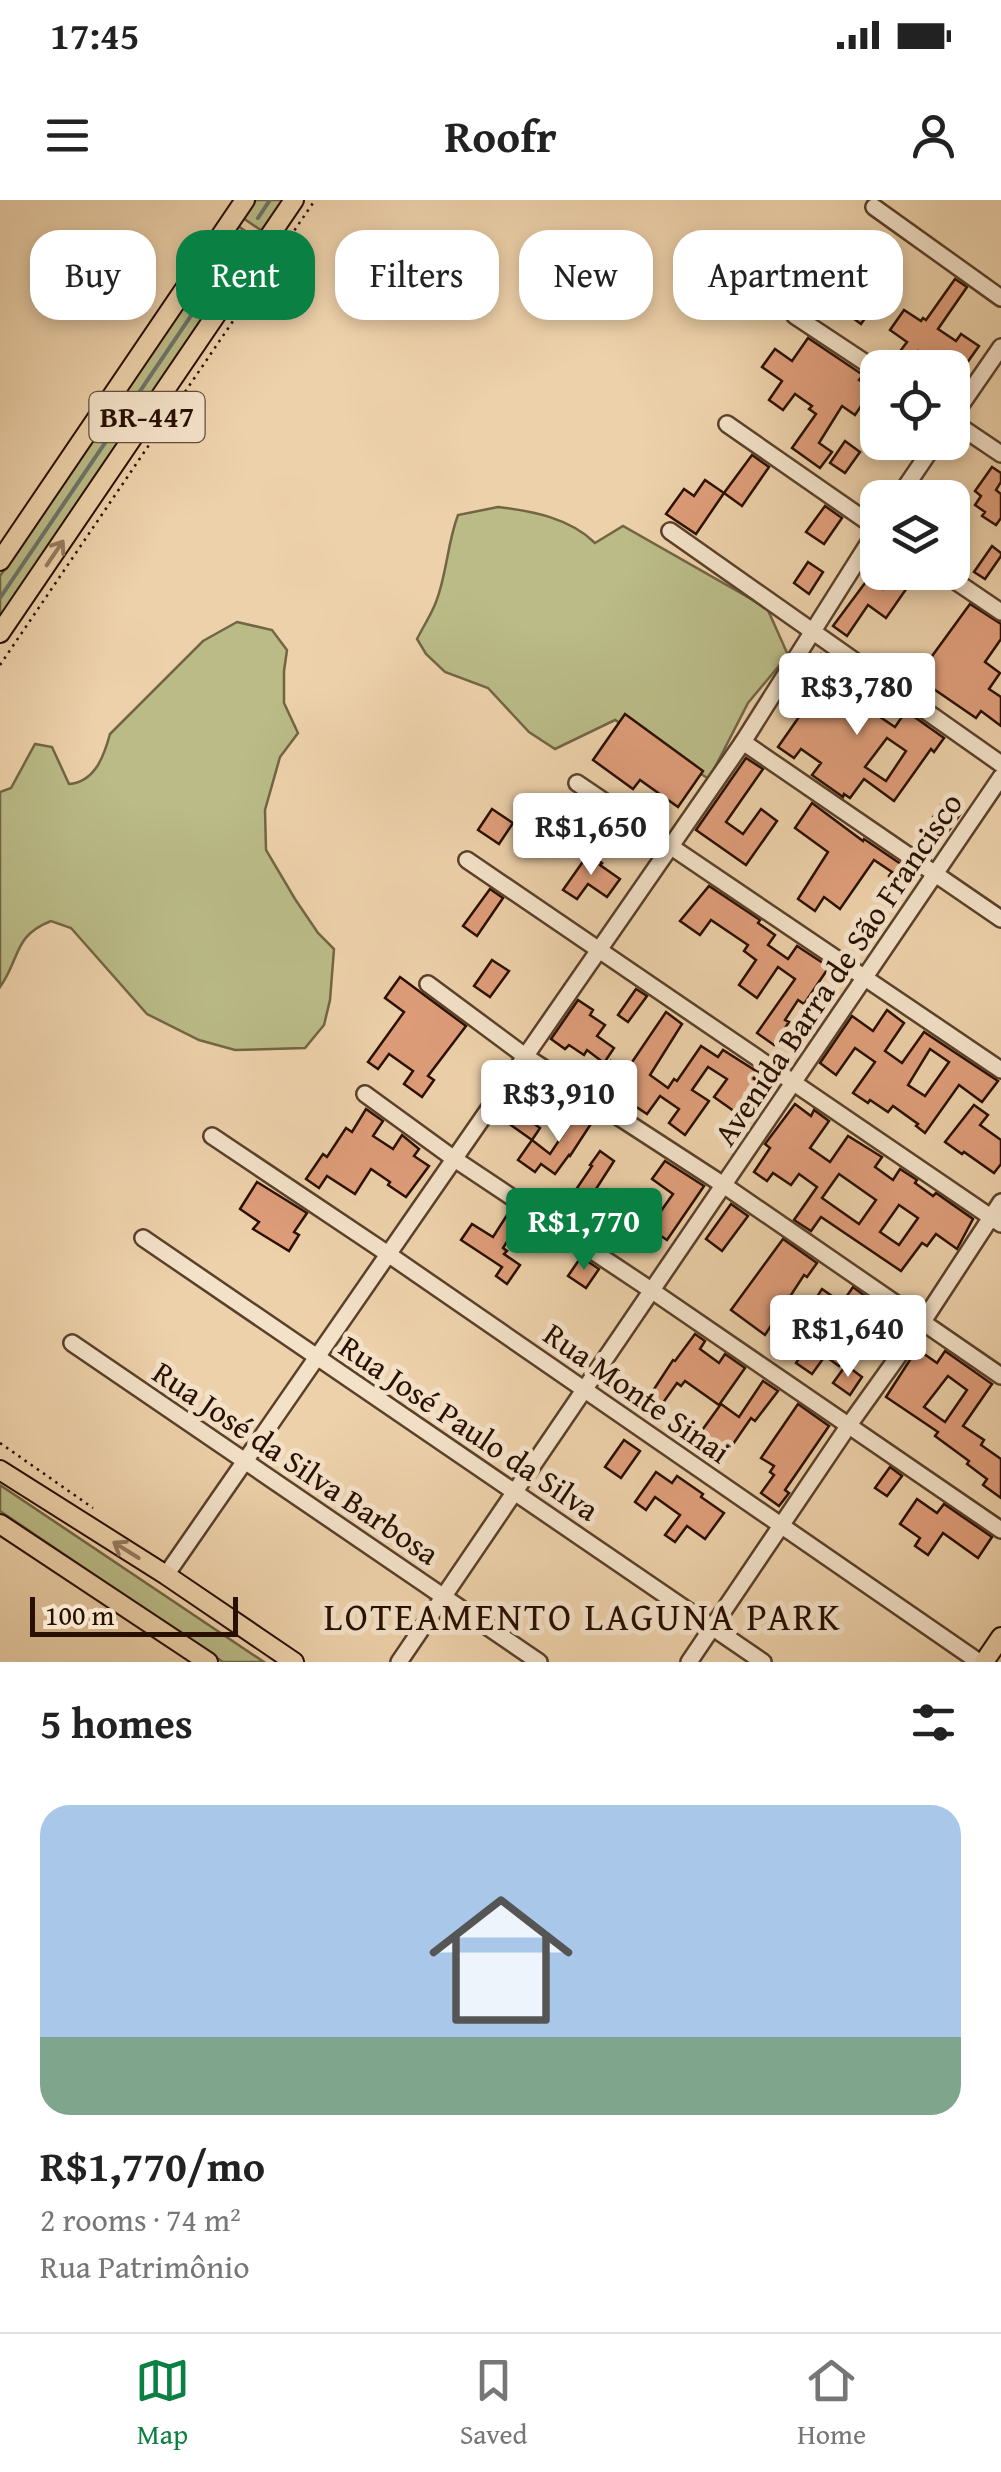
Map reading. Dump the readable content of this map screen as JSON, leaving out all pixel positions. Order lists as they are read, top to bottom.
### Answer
{
  "streets": {
    "main road": ["BR-447"],
    "street": [
      "Avenida Barra de São Francisco",
      "Rua Monte Sinai",
      "Rua José Paulo da Silva",
      "Rua José da Silva Barbosa"
    ]
  },
  "crossings": [
    ["Avenida Barra de São Francisco", "Rua Monte Sinai"],
    ["Avenida Barra de São Francisco", "Rua José Paulo da Silva"],
    ["Avenida Barra de São Francisco", "Rua José da Silva Barbosa"]
  ],
  "districts": ["LOTEAMENTO LAGUNA PARK"],
  "scale_bar": "100 m",
  "page": {
    "status": "17:45",
    "header": "Roofr",
    "chip": [
      "Buy",
      "Rent",
      "Filters",
      "New",
      "Apartment"
    ],
    "price": [
      "R$3,780",
      "R$1,650",
      "R$3,910",
      "R$1,770",
      "R$1,640"
    ],
    "scale": "100 m",
    "heading": "5 homes",
    "list": [
      {
        "name": "R$1,770/mo",
        "note": "2 rooms · 74 m² · Rua Patrimônio"
      }
    ],
    "tabs": ["Map", "Saved", "Home"]
  }
}
